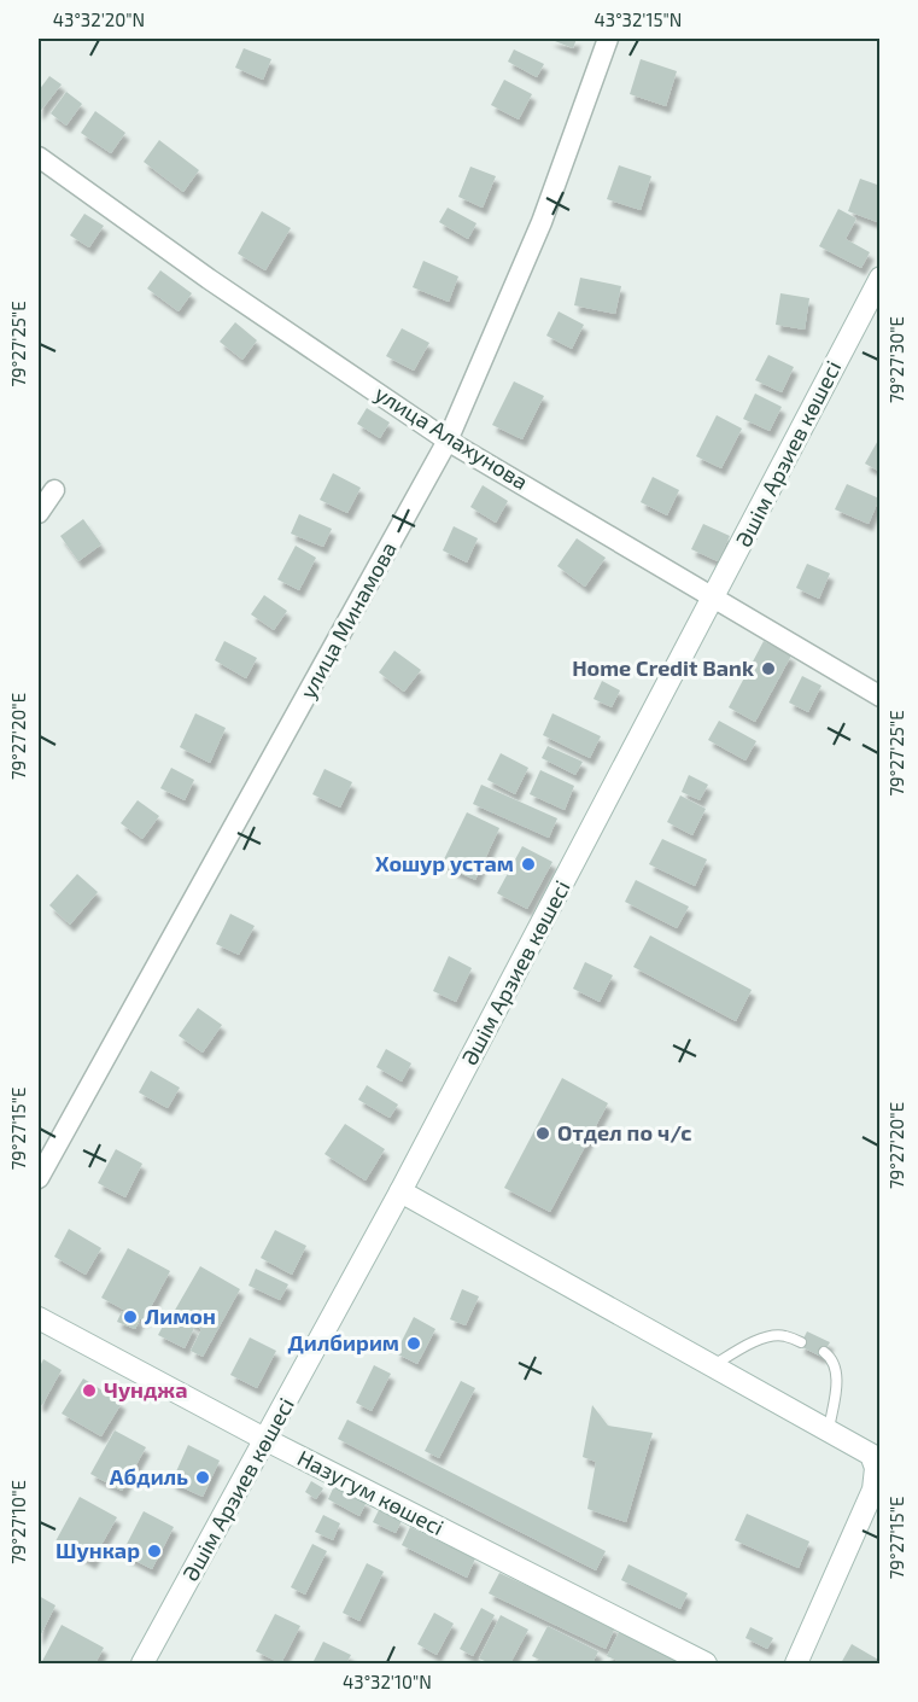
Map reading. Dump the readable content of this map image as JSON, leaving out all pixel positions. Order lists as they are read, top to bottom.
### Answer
{
  "streets": {
    "main road": ["Әшім Арзиев көшесі", "Назугум көшесі"],
    "street": ["улица Алахунова", "улица Минамова"]
  },
  "crossings": [
    ["улица Алахунова", "Әшім Арзиев көшесі"],
    ["улица Алахунова", "улица Минамова"],
    ["Әшім Арзиев көшесі", "Назугум көшесі"]
  ],
  "places": [
    "Home Credit Bank",
    "Хошур устам",
    "Отдел по ч/с",
    "Лимон",
    "Дилбирим",
    "Чунджа",
    "Абдиль",
    "Шункар"
  ],
  "coordinates": [
    "43°32'20\"N",
    "43°32'15\"N",
    "79°27'25\"E",
    "79°27'30\"E",
    "79°27'20\"E",
    "79°27'15\"E",
    "79°27'10\"E",
    "43°32'10\"N"
  ]
}
